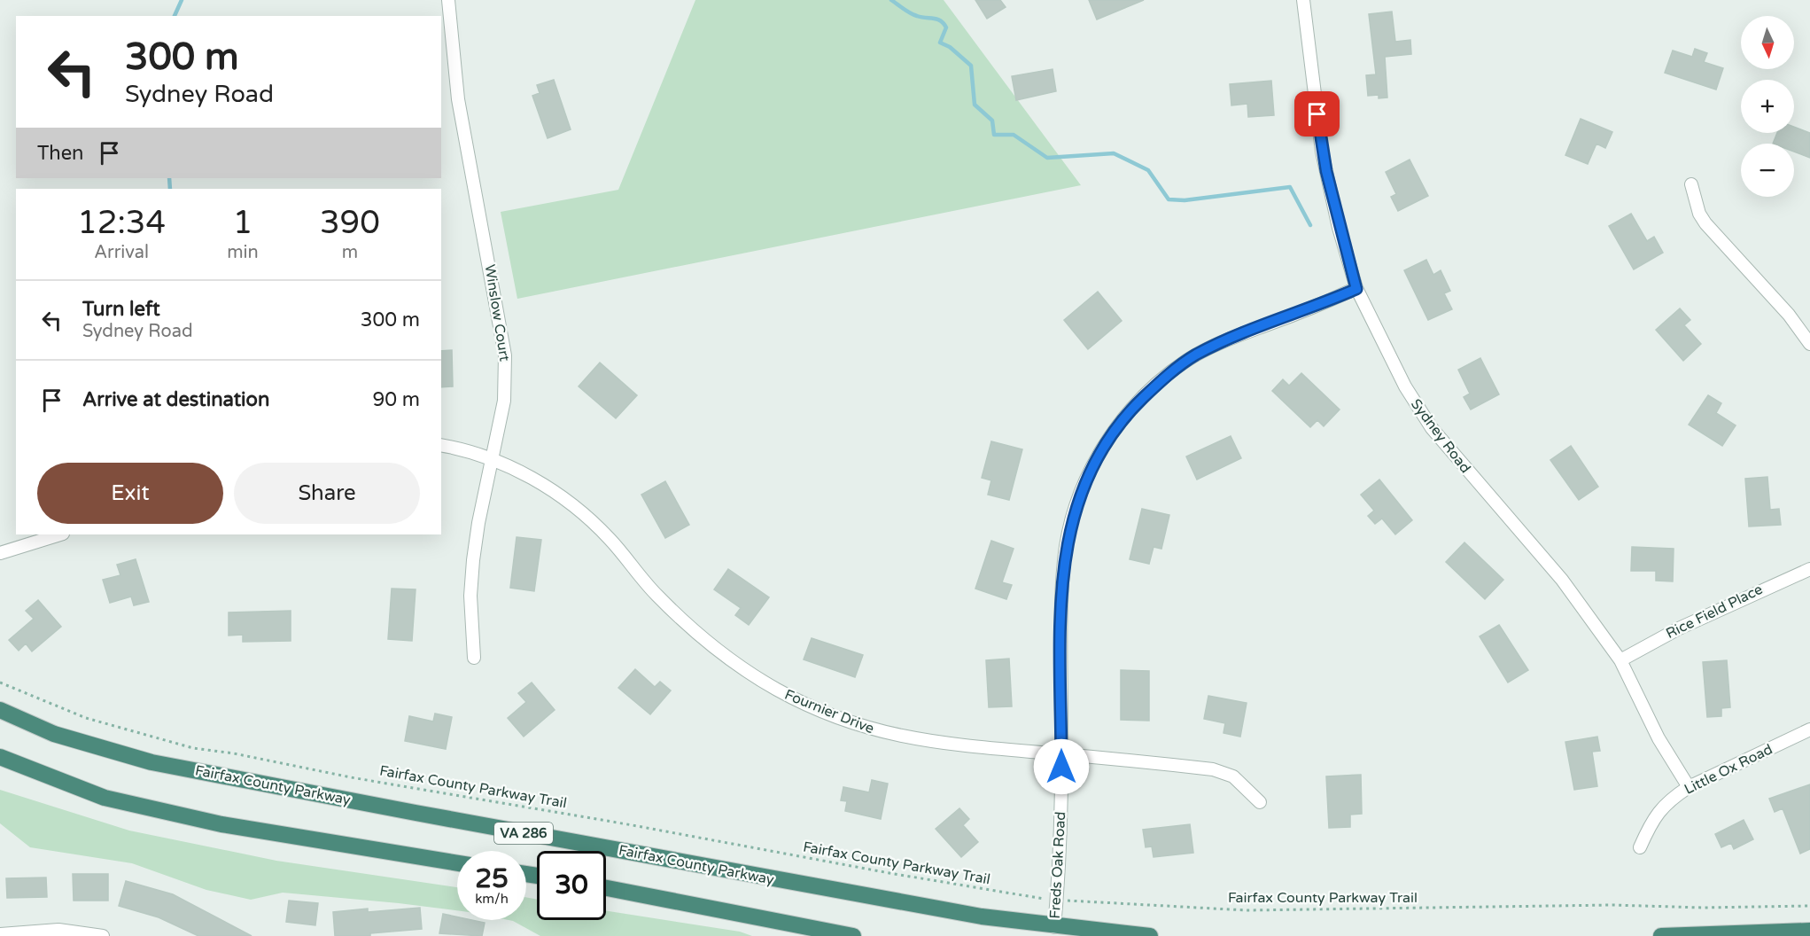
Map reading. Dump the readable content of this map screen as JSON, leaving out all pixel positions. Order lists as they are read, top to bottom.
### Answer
{
  "streets": {
    "highway": ["Fairfax County Parkway", "VA 286"],
    "street": [
      "Winslow Court",
      "Sydney Road",
      "Rice Field Place",
      "Fournier Drive",
      "Little Ox Road",
      "Freds Oak Road"
    ],
    "path": ["Fairfax County Parkway Trail"]
  },
  "crossings": [
    ["Winslow Court", "Fournier Drive"],
    ["Sydney Road", "Rice Field Place"],
    ["Sydney Road", "Little Ox Road"],
    ["Sydney Road", "Freds Oak Road"],
    ["Fournier Drive", "Freds Oak Road"],
    ["Fairfax County Parkway", "Freds Oak Road"],
    ["Fairfax County Parkway Trail", "Freds Oak Road"]
  ],
  "north": "bottom",
  "page": {
    "map_buttons": ["+", "−"],
    "turn": ["300 m", "Sydney Road"],
    "then": "Then",
    "eta": [
      "12:34",
      "Arrival",
      "1",
      "min",
      "390",
      "m"
    ],
    "list": [
      {
        "name": "Turn left",
        "note": "Sydney Road",
        "value": "300 m"
      },
      {
        "name": "Arrive at destination",
        "value": "90 m"
      }
    ],
    "buttons": ["Exit", "Share"],
    "speed": "25 km/h",
    "limit": "30"
  }
}
